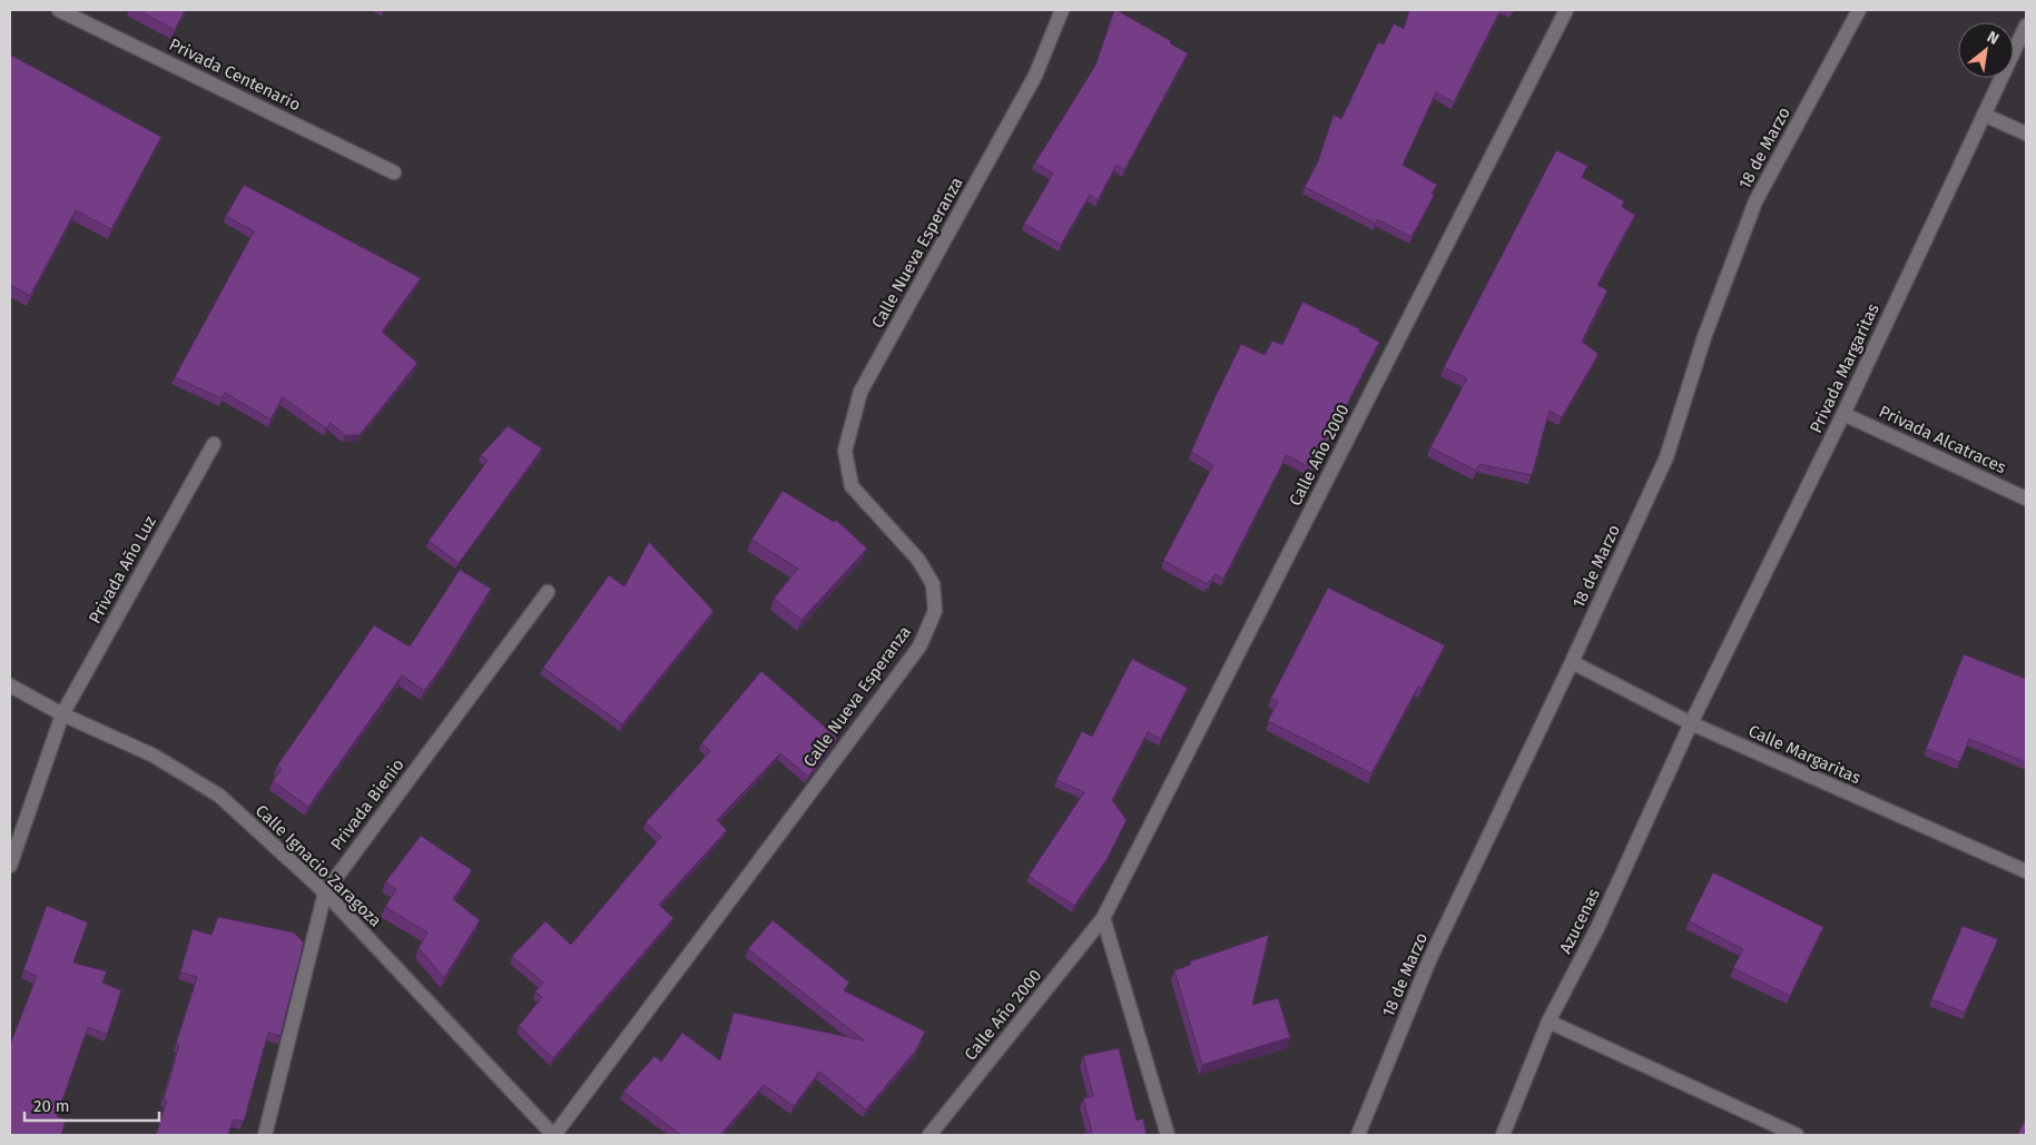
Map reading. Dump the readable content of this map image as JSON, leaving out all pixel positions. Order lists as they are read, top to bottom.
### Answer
{
  "streets": {
    "street": [
      "Privada Centenario",
      "18 de Marzo",
      "Calle Nueva Esperanza",
      "Privada Margaritas",
      "Privada Alcatraces",
      "Calle Año 2000",
      "Privada Año Luz",
      "Calle Margaritas",
      "Privada Bienio",
      "Calle Ignacio Zaragoza",
      "Azucenas"
    ]
  },
  "crossings": [
    ["18 de Marzo", "Calle Margaritas"],
    ["Calle Nueva Esperanza", "Calle Ignacio Zaragoza"],
    ["Privada Margaritas", "Privada Alcatraces"],
    ["Privada Margaritas", "Calle Margaritas"],
    ["Privada Margaritas", "Azucenas"],
    ["Privada Año Luz", "Calle Ignacio Zaragoza"],
    ["Calle Margaritas", "Azucenas"],
    ["Privada Bienio", "Calle Ignacio Zaragoza"]
  ],
  "scale_bar": "20 m",
  "north": "top right"
}
